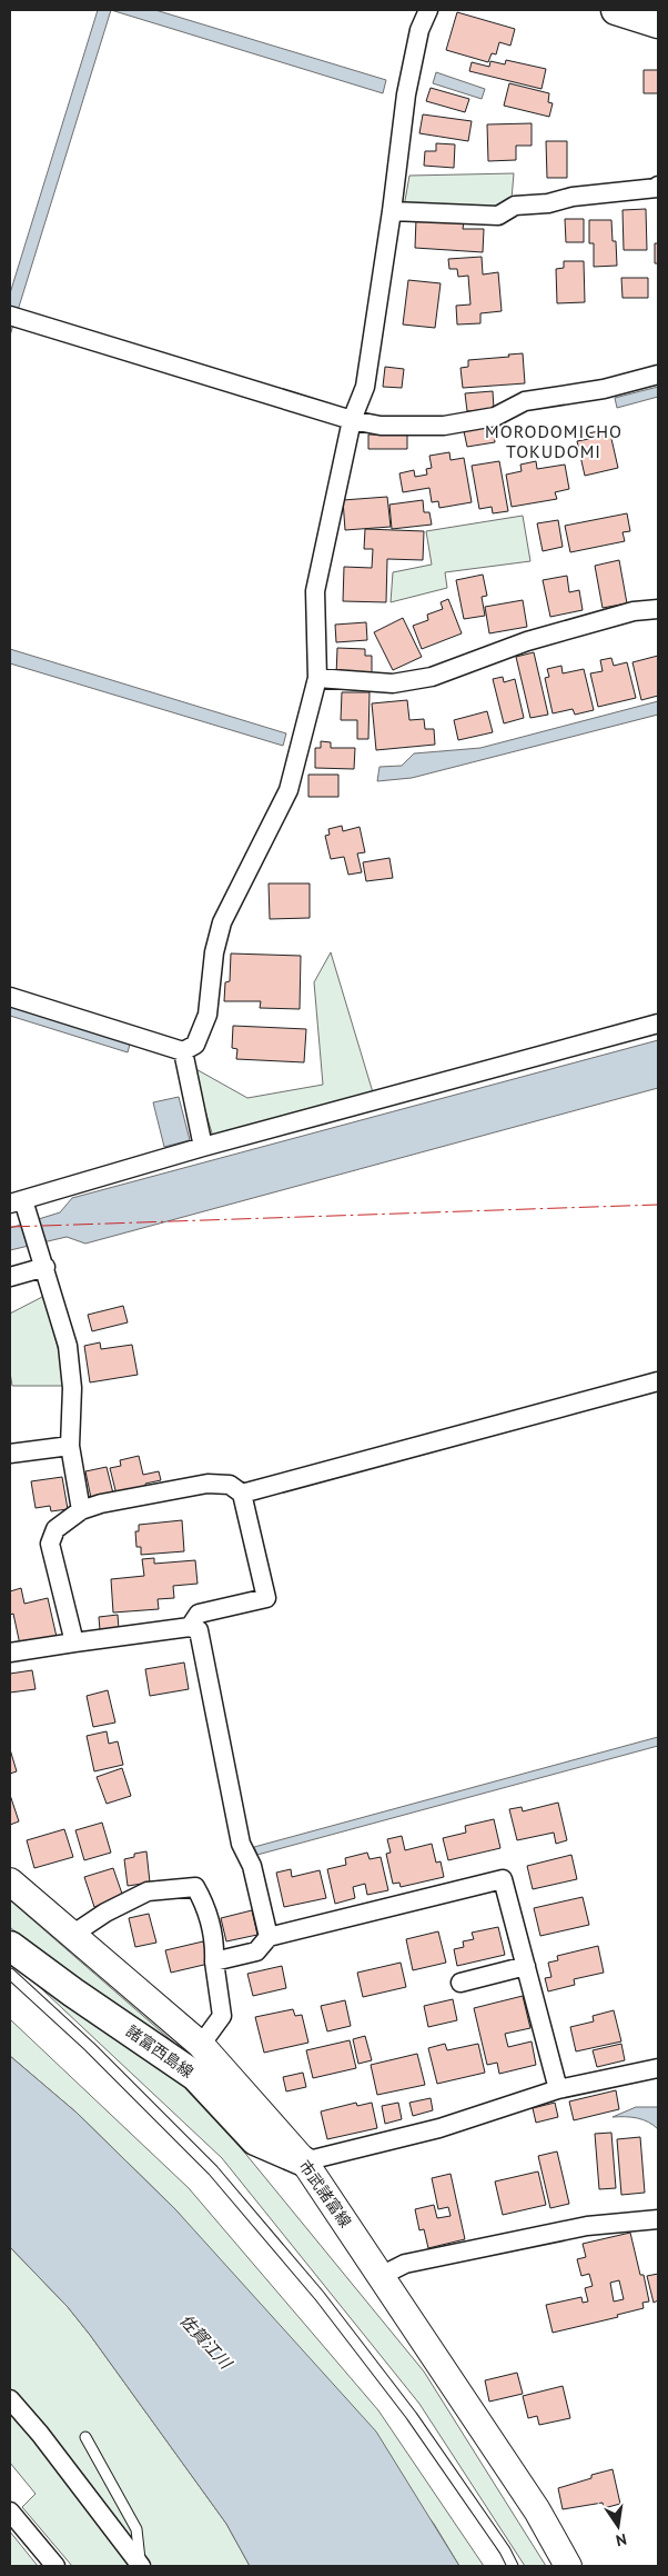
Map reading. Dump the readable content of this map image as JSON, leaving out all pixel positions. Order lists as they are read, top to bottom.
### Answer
{
  "streets": {
    "main road": ["諸富西島線", "市武諸富線"]
  },
  "crossings": [
    ["諸富西島線", "市武諸富線"]
  ],
  "districts": ["MORODOMICHO TOKUDOMI"],
  "water": ["佐賀江川"],
  "north": "bottom"
}
